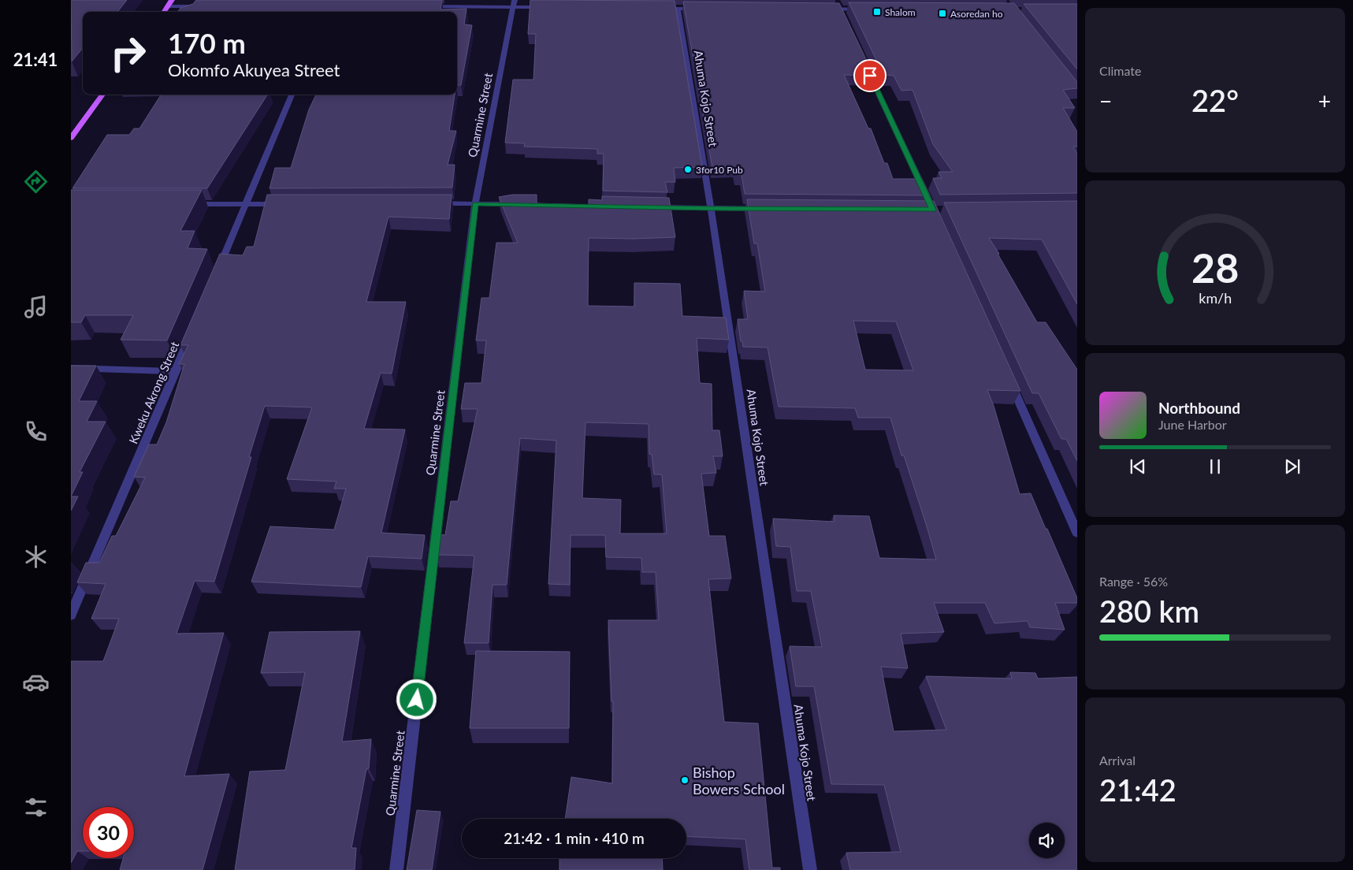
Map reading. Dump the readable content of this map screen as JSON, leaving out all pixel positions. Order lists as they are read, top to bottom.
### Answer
{
  "streets": {
    "street": ["Ahuma Kojo Street", "Quarmine Street", "Kweku Akrong Street"]
  },
  "places": {
    "transit": ["Shalom", "Asoredan ho"],
    "other": ["3for10 Pub", "Bishop Bowers School"]
  },
  "page": {
    "tabs": "21:41",
    "tile": [
      "Climate",
      ["Range · 56%", "280 km"],
      ["Arrival", "21:42"]
    ],
    "turn": ["170 m", "Okomfo Akuyea Street"],
    "heat": ["−", "22°", "+"],
    "song": ["Northbound", "June Harbor"],
    "limit": "30",
    "trip": "21:42 · 1 min · 410 m",
    "gauge": ["28", "km/h"]
  }
}
